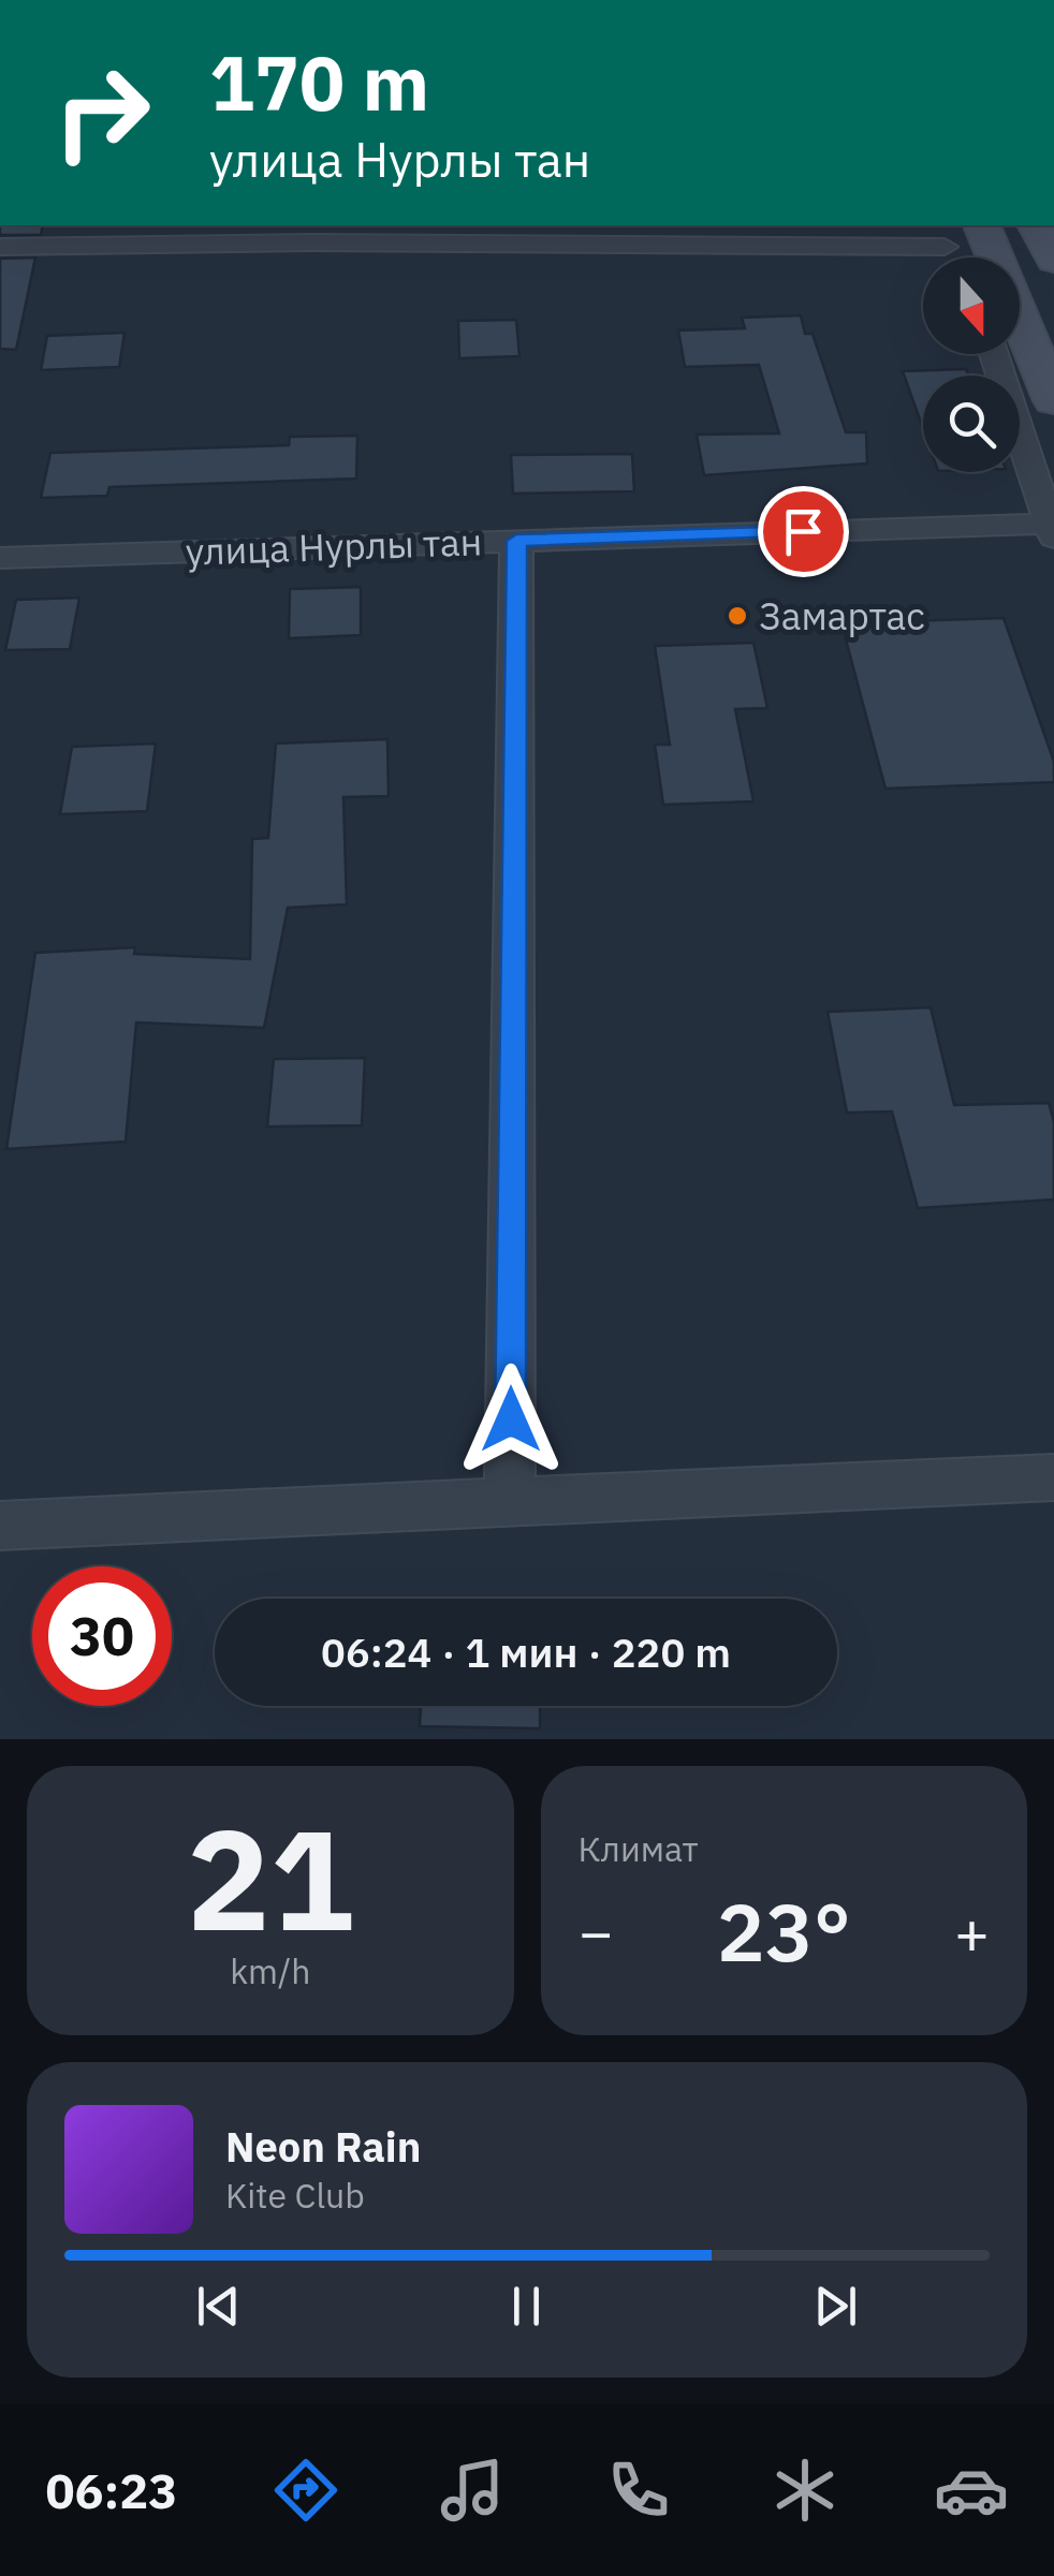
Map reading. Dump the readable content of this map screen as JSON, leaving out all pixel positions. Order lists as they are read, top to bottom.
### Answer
{
  "streets": {
    "street": ["улица Нурлы тан"]
  },
  "places": ["Замартас"],
  "north": "bottom",
  "page": {
    "turn": ["170 m", "улица Нурлы тан"],
    "limit": "30",
    "trip": "06:24 · 1 мин · 220 m",
    "tile": [
      ["21", "km/h"],
      "Климат"
    ],
    "heat": ["−", "23°", "+"],
    "song": ["Neon Rain", "Kite Club"],
    "tabs": "06:23"
  }
}
